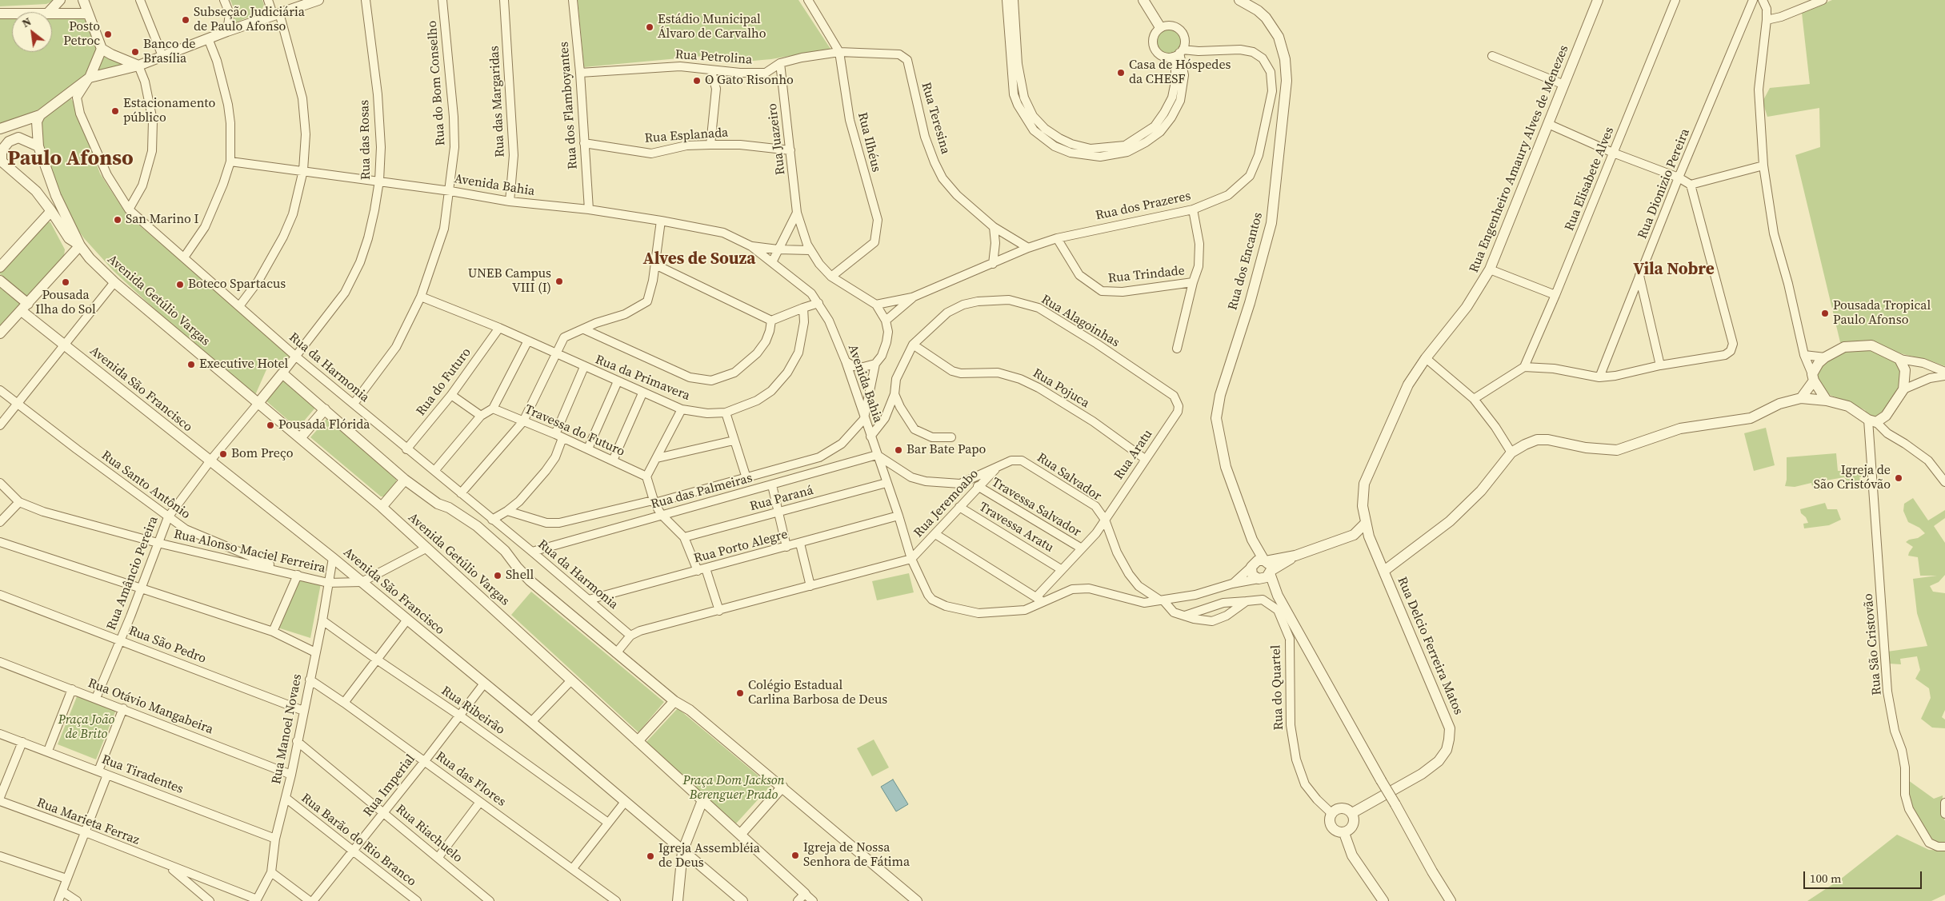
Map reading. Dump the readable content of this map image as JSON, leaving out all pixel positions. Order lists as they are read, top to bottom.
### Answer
{
  "streets": {
    "street": [
      "Rua Petrolina",
      "Rua do Bom Conselho",
      "Rua das Margaridas",
      "Rua dos Flamboyantes",
      "Rua Teresina",
      "Rua Esplanada",
      "Rua Juazeiro",
      "Rua das Rosas",
      "Rua Ilhéus",
      "Rua Engenheiro Amaury Alves de Menezes",
      "Rua Elisabete Alves",
      "Rua Dionizio Pereira",
      "Avenida Bahia",
      "Rua dos Prazeres",
      "Rua dos Encantos",
      "Rua Trindade",
      "Avenida Getúlio Vargas",
      "Rua Alagoinhas",
      "Rua da Harmonia",
      "Rua da Primavera",
      "Rua do Futuro",
      "Rua Pojuca",
      "Avenida São Francisco",
      "Travessa do Futuro",
      "Rua Aratu",
      "Rua Salvador",
      "Rua Santo Antônio",
      "Rua das Palmeiras",
      "Rua Paraná",
      "Rua Jeremoabo",
      "Travessa Salvador",
      "Travessa Aratu",
      "Rua Porto Alegre",
      "Rua Alonso Maciel Ferreira",
      "Rua Amâncio Pereira",
      "Rua São Cristovão",
      "Rua São Pedro",
      "Rua Delcio Ferreira Matos",
      "Rua do Quartel",
      "Rua Otávio Mangabeira",
      "Rua Ribeirão",
      "Rua Manoel Novaes",
      "Rua Tiradentes",
      "Rua das Flores",
      "Rua Imperial",
      "Rua Marieta Ferraz",
      "Rua Riachuelo",
      "Rua Barão do Rio Branco"
    ]
  },
  "crossings": [
    ["Rua Petrolina", "Rua dos Flamboyantes"],
    ["Rua Petrolina", "Rua Teresina"],
    ["Rua Petrolina", "Rua Juazeiro"],
    ["Rua Petrolina", "Rua Ilhéus"],
    ["Rua do Bom Conselho", "Avenida Bahia"],
    ["Rua do Bom Conselho", "Rua da Harmonia"],
    ["Rua do Bom Conselho", "Rua da Primavera"],
    ["Rua das Margaridas", "Avenida Bahia"],
    ["Rua dos Flamboyantes", "Rua Esplanada"],
    ["Rua dos Flamboyantes", "Avenida Bahia"],
    ["Rua Teresina", "Rua dos Prazeres"],
    ["Rua Esplanada", "Rua Juazeiro"],
    ["Rua Juazeiro", "Rua Ilhéus"],
    ["Rua Juazeiro", "Avenida Bahia"],
    ["Rua Juazeiro", "Rua dos Prazeres"],
    ["Rua das Rosas", "Avenida Bahia"],
    ["Rua das Rosas", "Avenida Getúlio Vargas"],
    ["Rua das Rosas", "Rua da Harmonia"],
    ["Rua das Rosas", "Rua Amâncio Pereira"],
    ["Rua Engenheiro Amaury Alves de Menezes", "Rua Delcio Ferreira Matos"],
    ["Avenida Bahia", "Rua Alagoinhas"],
    ["Avenida Bahia", "Rua Salvador"],
    ["Avenida Bahia", "Rua das Palmeiras"],
    ["Avenida Bahia", "Rua Paraná"],
    ["Avenida Bahia", "Rua Jeremoabo"],
    ["Avenida Bahia", "Rua Porto Alegre"],
    ["Rua dos Prazeres", "Rua Trindade"],
    ["Rua dos Encantos", "Rua do Quartel"],
    ["Avenida Getúlio Vargas", "Rua Alonso Maciel Ferreira"],
    ["Avenida Getúlio Vargas", "Rua Amâncio Pereira"],
    ["Rua Alagoinhas", "Rua Pojuca"],
    ["Rua Alagoinhas", "Rua Aratu"],
    ["Rua da Harmonia", "Rua do Futuro"],
    ["Rua da Harmonia", "Rua das Palmeiras"],
    ["Rua da Harmonia", "Rua Porto Alegre"],
    ["Rua da Primavera", "Rua do Futuro"],
    ["Rua Pojuca", "Rua Aratu"],
    ["Avenida São Francisco", "Rua Alonso Maciel Ferreira"],
    ["Avenida São Francisco", "Rua Amâncio Pereira"],
    ["Avenida São Francisco", "Rua Manoel Novaes"],
    ["Avenida São Francisco", "Rua Imperial"],
    ["Rua Aratu", "Rua Salvador"],
    ["Rua Aratu", "Travessa Salvador"],
    ["Rua Aratu", "Travessa Aratu"],
    ["Rua Salvador", "Rua das Palmeiras"],
    ["Rua Salvador", "Rua Jeremoabo"],
    ["Rua Santo Antônio", "Rua Alonso Maciel Ferreira"],
    ["Rua Santo Antônio", "Rua Amâncio Pereira"],
    ["Rua Jeremoabo", "Travessa Salvador"],
    ["Rua Jeremoabo", "Travessa Aratu"],
    ["Rua Alonso Maciel Ferreira", "Rua Amâncio Pereira"],
    ["Rua Alonso Maciel Ferreira", "Rua Manoel Novaes"],
    ["Rua Amâncio Pereira", "Rua São Pedro"],
    ["Rua Amâncio Pereira", "Rua Otávio Mangabeira"],
    ["Rua São Pedro", "Rua Manoel Novaes"],
    ["Rua Delcio Ferreira Matos", "Rua do Quartel"],
    ["Rua Otávio Mangabeira", "Rua Manoel Novaes"],
    ["Rua Ribeirão", "Rua Manoel Novaes"],
    ["Rua Ribeirão", "Rua Imperial"],
    ["Rua Manoel Novaes", "Rua Tiradentes"],
    ["Rua Manoel Novaes", "Rua das Flores"],
    ["Rua Manoel Novaes", "Rua Marieta Ferraz"],
    ["Rua Manoel Novaes", "Rua Riachuelo"],
    ["Rua Manoel Novaes", "Rua Barão do Rio Branco"],
    ["Rua das Flores", "Rua Imperial"],
    ["Rua Imperial", "Rua Riachuelo"],
    ["Rua Imperial", "Rua Barão do Rio Branco"]
  ],
  "districts": ["Paulo Afonso", "Alves de Souza", "Vila Nobre"],
  "parks": ["Praça João de Brito", "Praça Dom Jackson Berenguer Prado"],
  "places": [
    "Subseção Judiciária de Paulo Afonso",
    "Estádio Municipal Álvaro de Carvalho",
    "Posto Petroc",
    "Banco de Brasília",
    "Casa de Hóspedes da CHESF",
    "O Gato Risonho",
    "Estacionamento público",
    "San Marino I",
    "UNEB Campus VIII (I)",
    "Pousada Ilha do Sol",
    "Boteco Spartacus",
    "Pousada Tropical Paulo Afonso",
    "Executive Hotel",
    "Pousada Flórida",
    "Bar Bate Papo",
    "Bom Preço",
    "Igreja de São Cristóvão",
    "Shell",
    "Colégio Estadual Carlina Barbosa de Deus",
    "Igreja de Nossa Senhora de Fátima",
    "Igreja Assembléia de Deus"
  ],
  "scale_bar": "100 m",
  "north": "top left"
}
